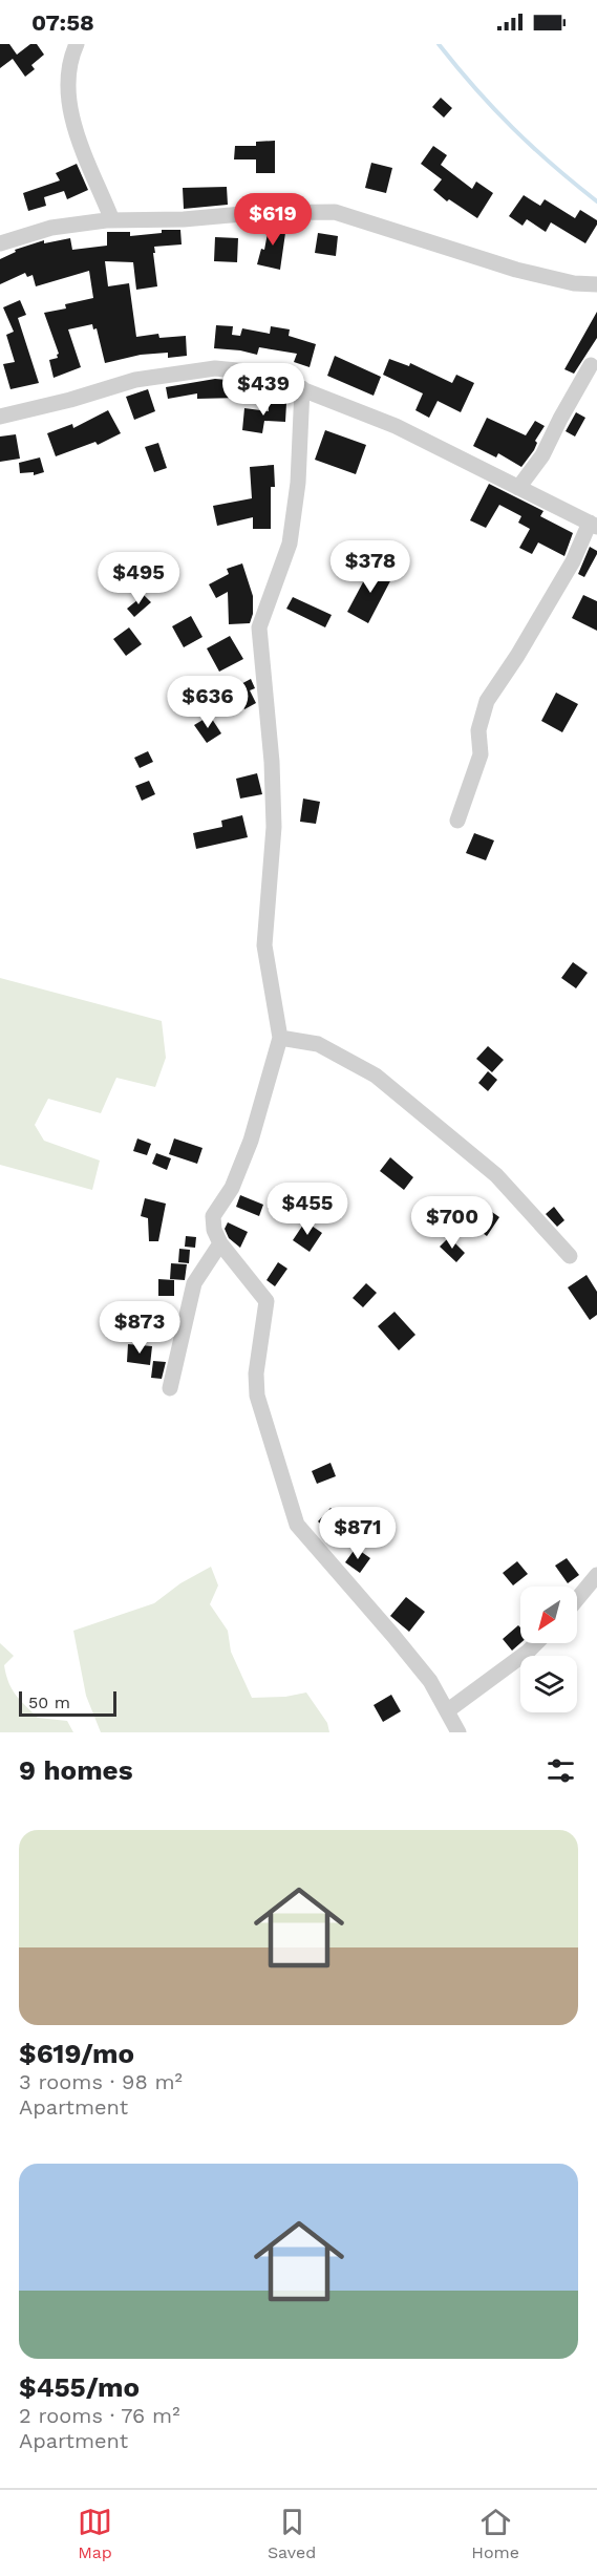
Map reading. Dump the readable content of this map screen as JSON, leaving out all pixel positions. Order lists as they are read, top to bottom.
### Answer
{
  "scale_bar": "50 m",
  "north": "bottom left",
  "page": {
    "status": "07:58",
    "price": [
      "$619",
      "$439",
      "$378",
      "$495",
      "$636",
      "$455",
      "$700",
      "$873",
      "$871"
    ],
    "scale": "50 m",
    "heading": "9 homes",
    "list": [
      {
        "name": "$619/mo",
        "note": "3 rooms · 98 m² · Apartment"
      },
      {
        "name": "$455/mo",
        "note": "2 rooms · 76 m² · Apartment"
      }
    ],
    "tabs": ["Map", "Saved", "Home"]
  }
}
